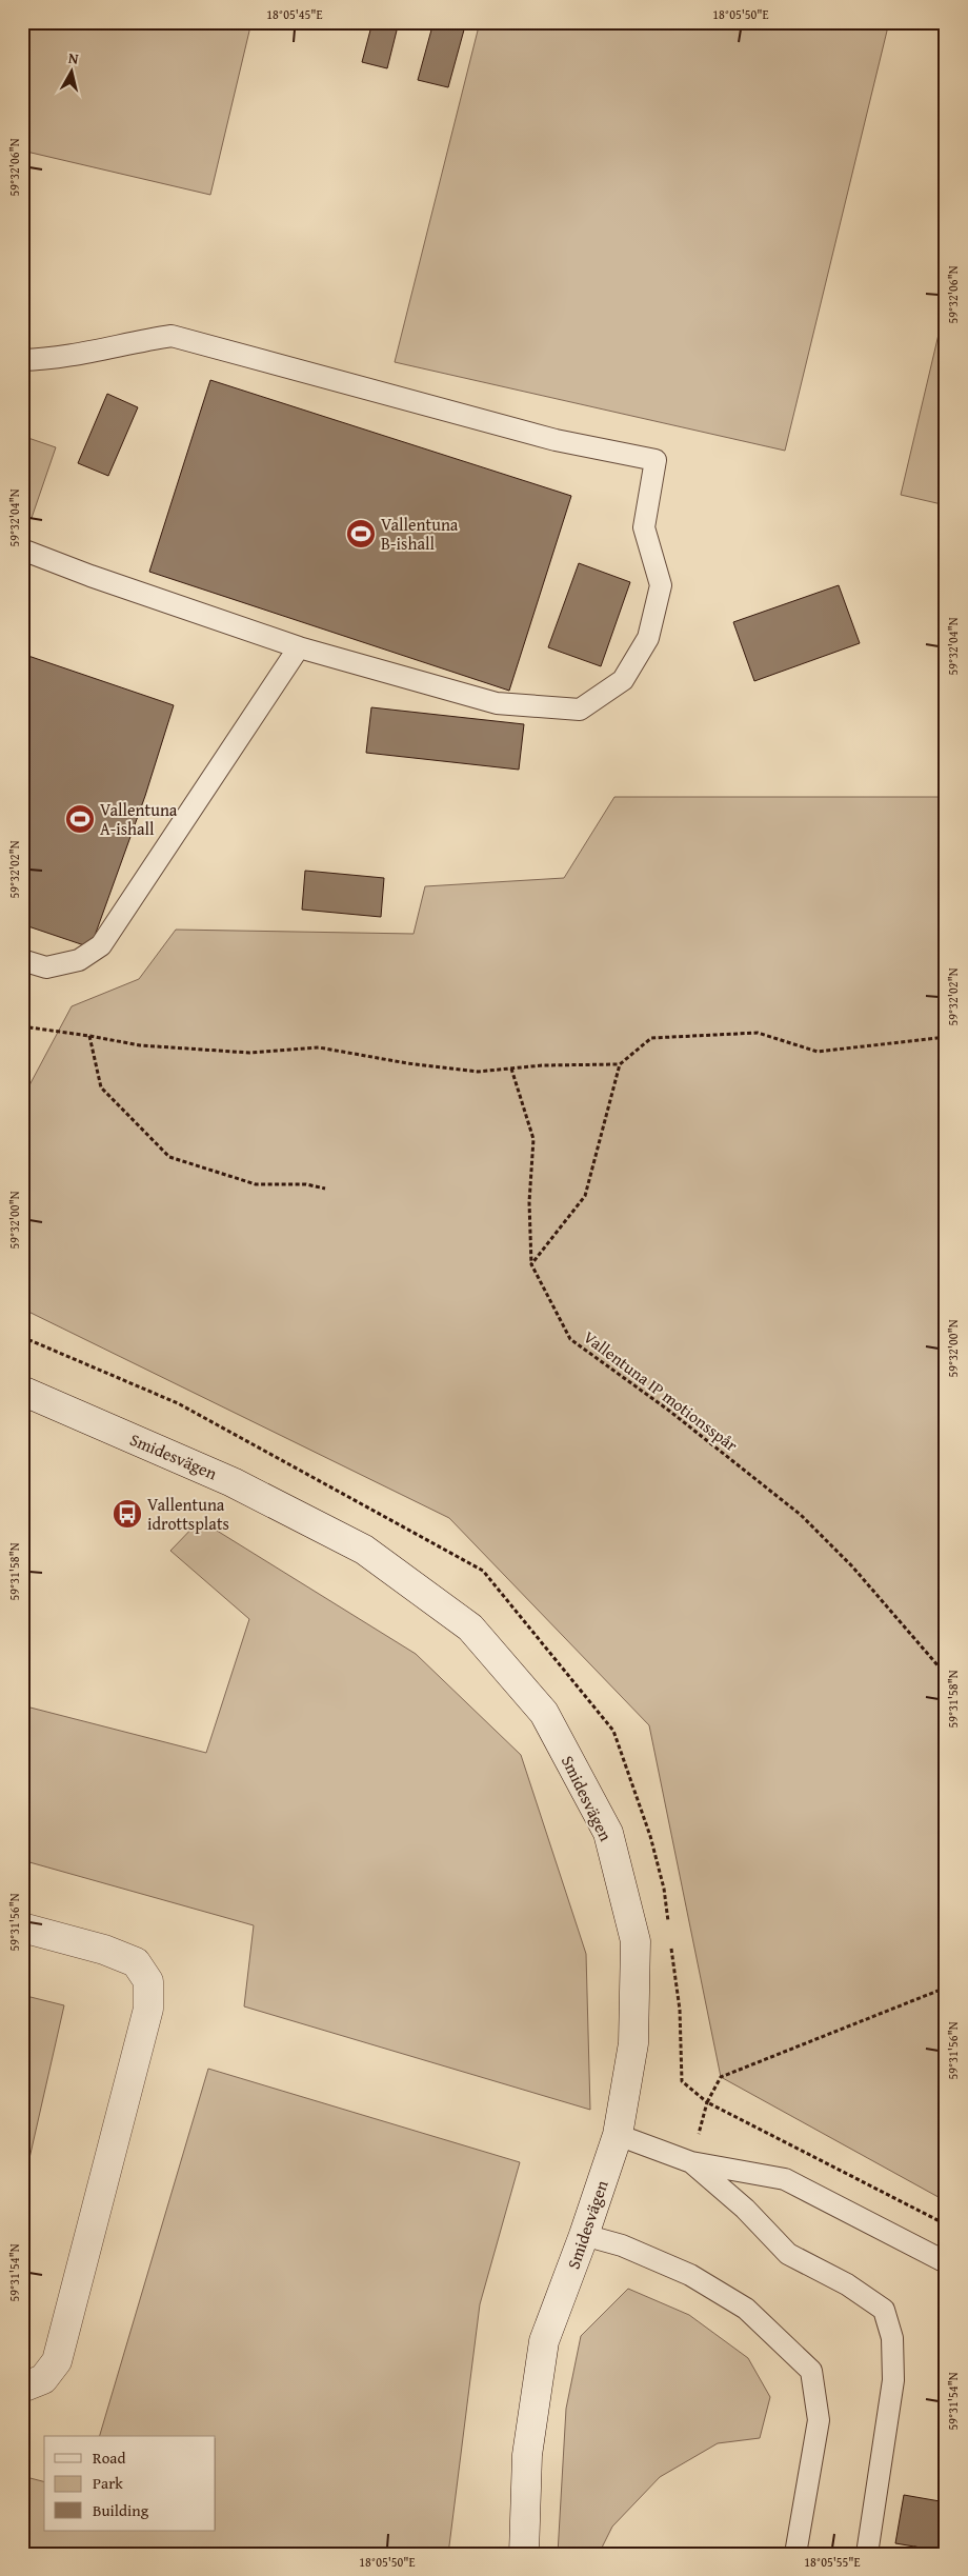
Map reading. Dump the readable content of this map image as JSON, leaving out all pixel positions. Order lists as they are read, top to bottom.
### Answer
{
  "streets": {
    "main road": ["Smidesvägen"],
    "path": ["Vallentuna IP motionsspår"]
  },
  "places": {
    "sports": ["Vallentuna B-ishall", "Vallentuna A-ishall"],
    "bus stop": ["Vallentuna idrottsplats"]
  },
  "legend": ["Road", "Park", "Building"],
  "north": "top",
  "coordinates": [
    "18°05'45\"E",
    "18°05'50\"E",
    "59°32'06\"N",
    "59°32'04\"N",
    "59°32'02\"N",
    "59°32'00\"N",
    "59°31'58\"N",
    "59°31'56\"N",
    "59°31'54\"N",
    "18°05'55\"E"
  ]
}
